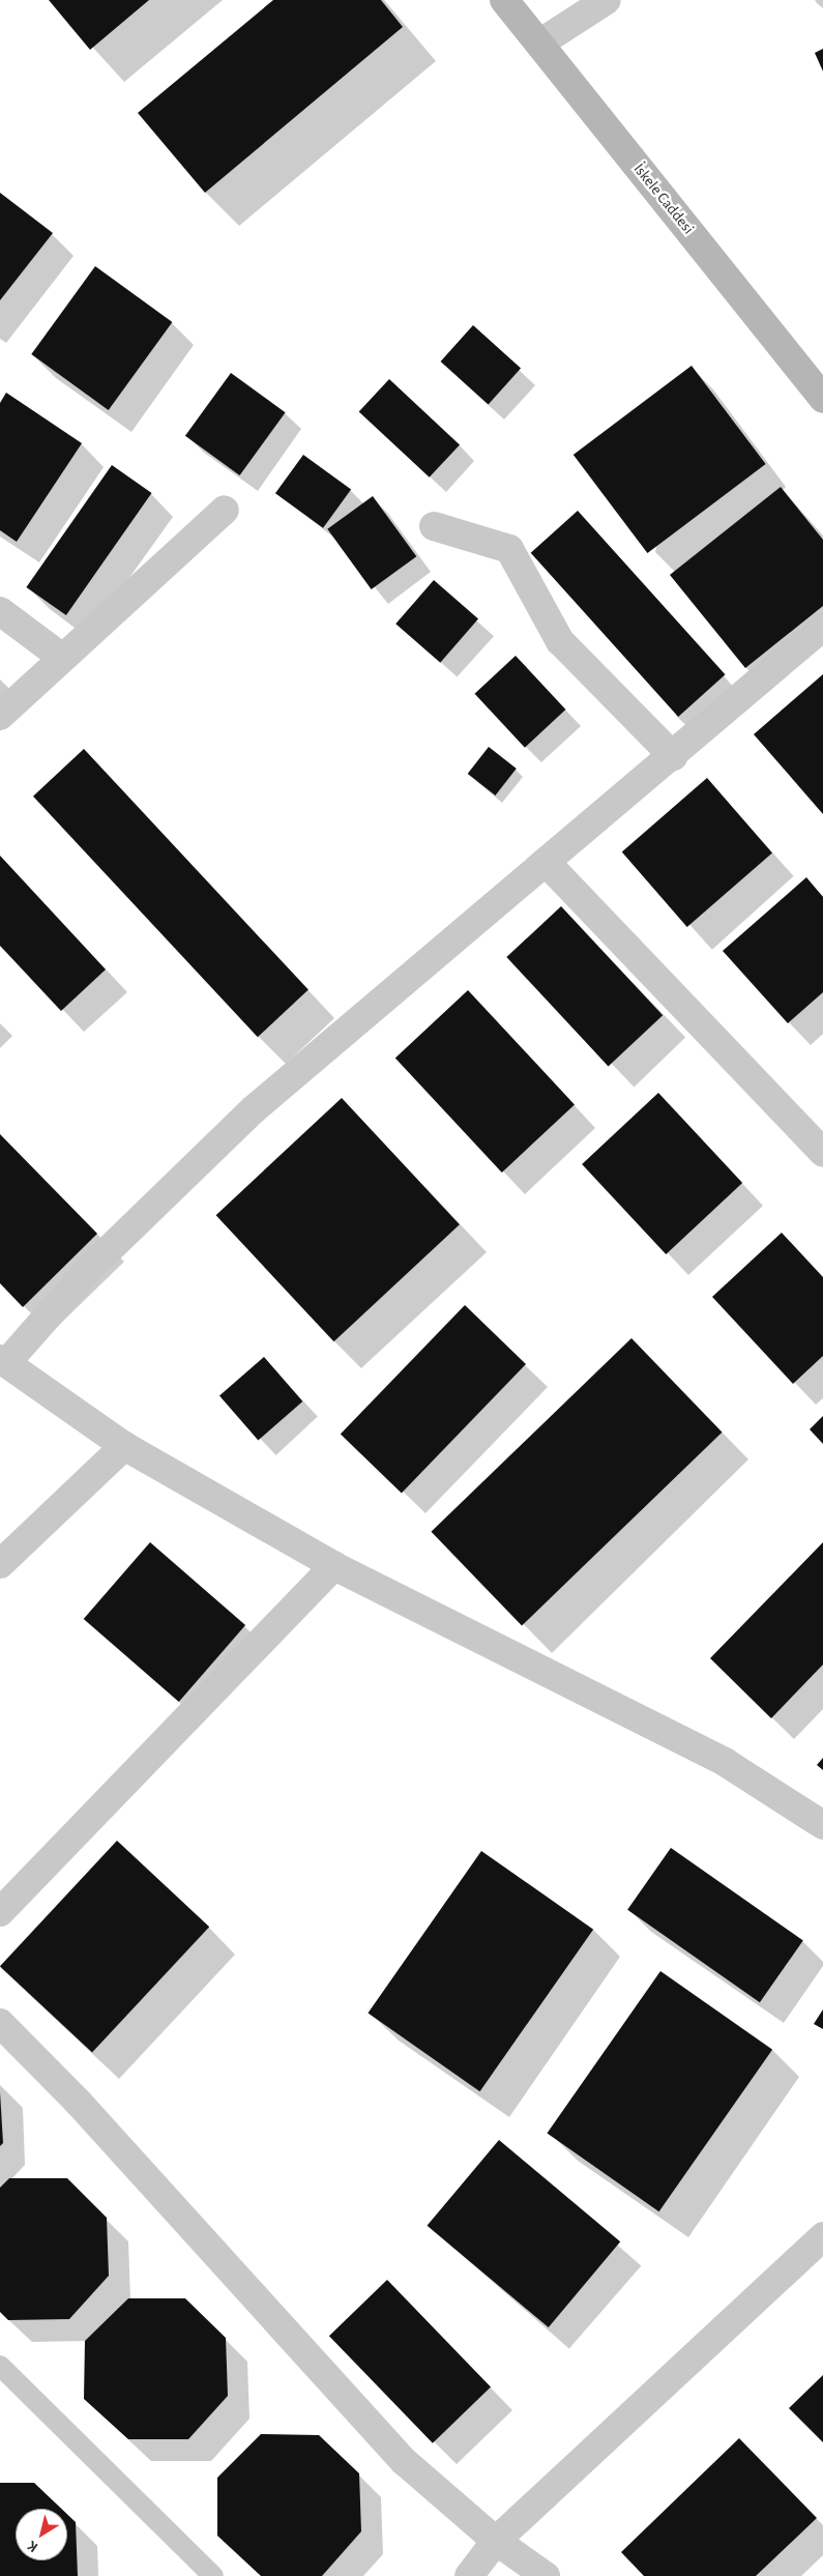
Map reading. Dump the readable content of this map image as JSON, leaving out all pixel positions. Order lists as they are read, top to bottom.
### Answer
{
  "streets": {
    "main road": ["İskele Caddesi"]
  },
  "north": "bottom left"
}
